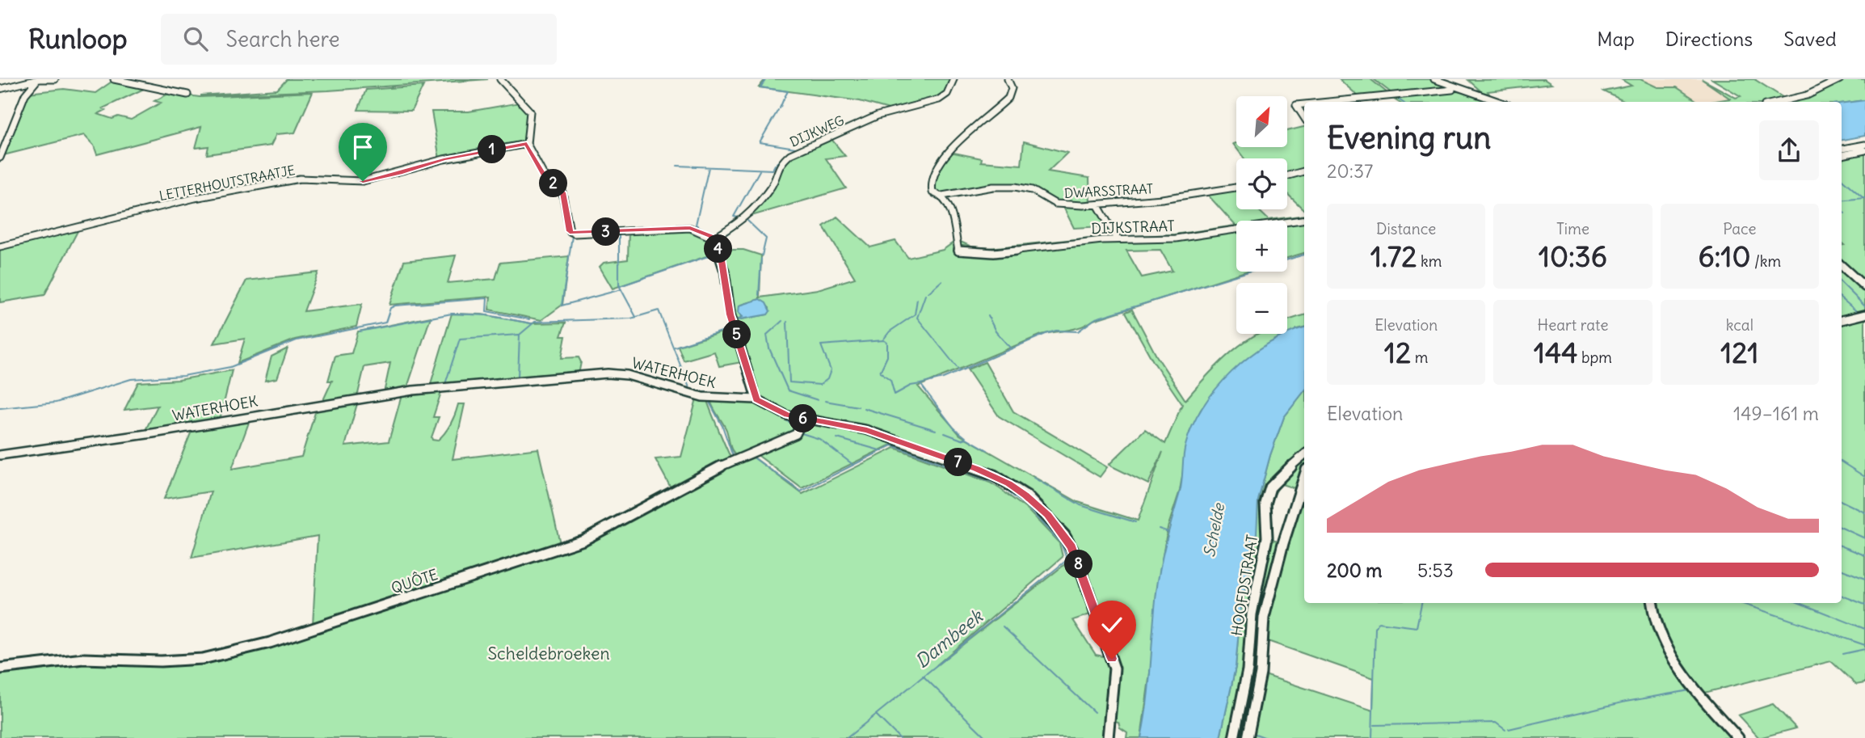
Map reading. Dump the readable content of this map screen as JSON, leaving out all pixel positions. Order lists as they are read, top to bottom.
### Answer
{
  "streets": {
    "street": [
      "DIJKWEG",
      "LETTERHOUTSTRAATJE",
      "DWARSSTRAAT",
      "DIJKSTRAAT",
      "WATERHOEK",
      "QUÔTE",
      "HOOFDSTRAAT"
    ]
  },
  "crossings": [
    ["DWARSSTRAAT", "DIJKSTRAAT"],
    ["WATERHOEK", "QUÔTE"]
  ],
  "water": ["Schelde", "Dambeek"],
  "parks": ["Scheldebroeken"],
  "north": "top right",
  "page": {
    "header": "Runloop",
    "search": "Search here",
    "nav": ["Map", "Directions", "Saved"],
    "map_buttons": ["+", "−"],
    "heading": ["Evening run", "20:37"],
    "pins": [
      "1",
      "2",
      "3",
      "4",
      "5",
      "6",
      "7",
      "8"
    ],
    "stats": [
      ["Distance", "1.72 km"],
      ["Time", "10:36"],
      ["Pace", "6:10 /km"],
      ["Elevation", "12 m"],
      ["Heart rate", "144 bpm"],
      ["kcal", "121"]
    ],
    "chart": ["Elevation", "149–161 m"],
    "list": [
      {
        "name": "200 m",
        "note": "5:53"
      }
    ]
  }
}
